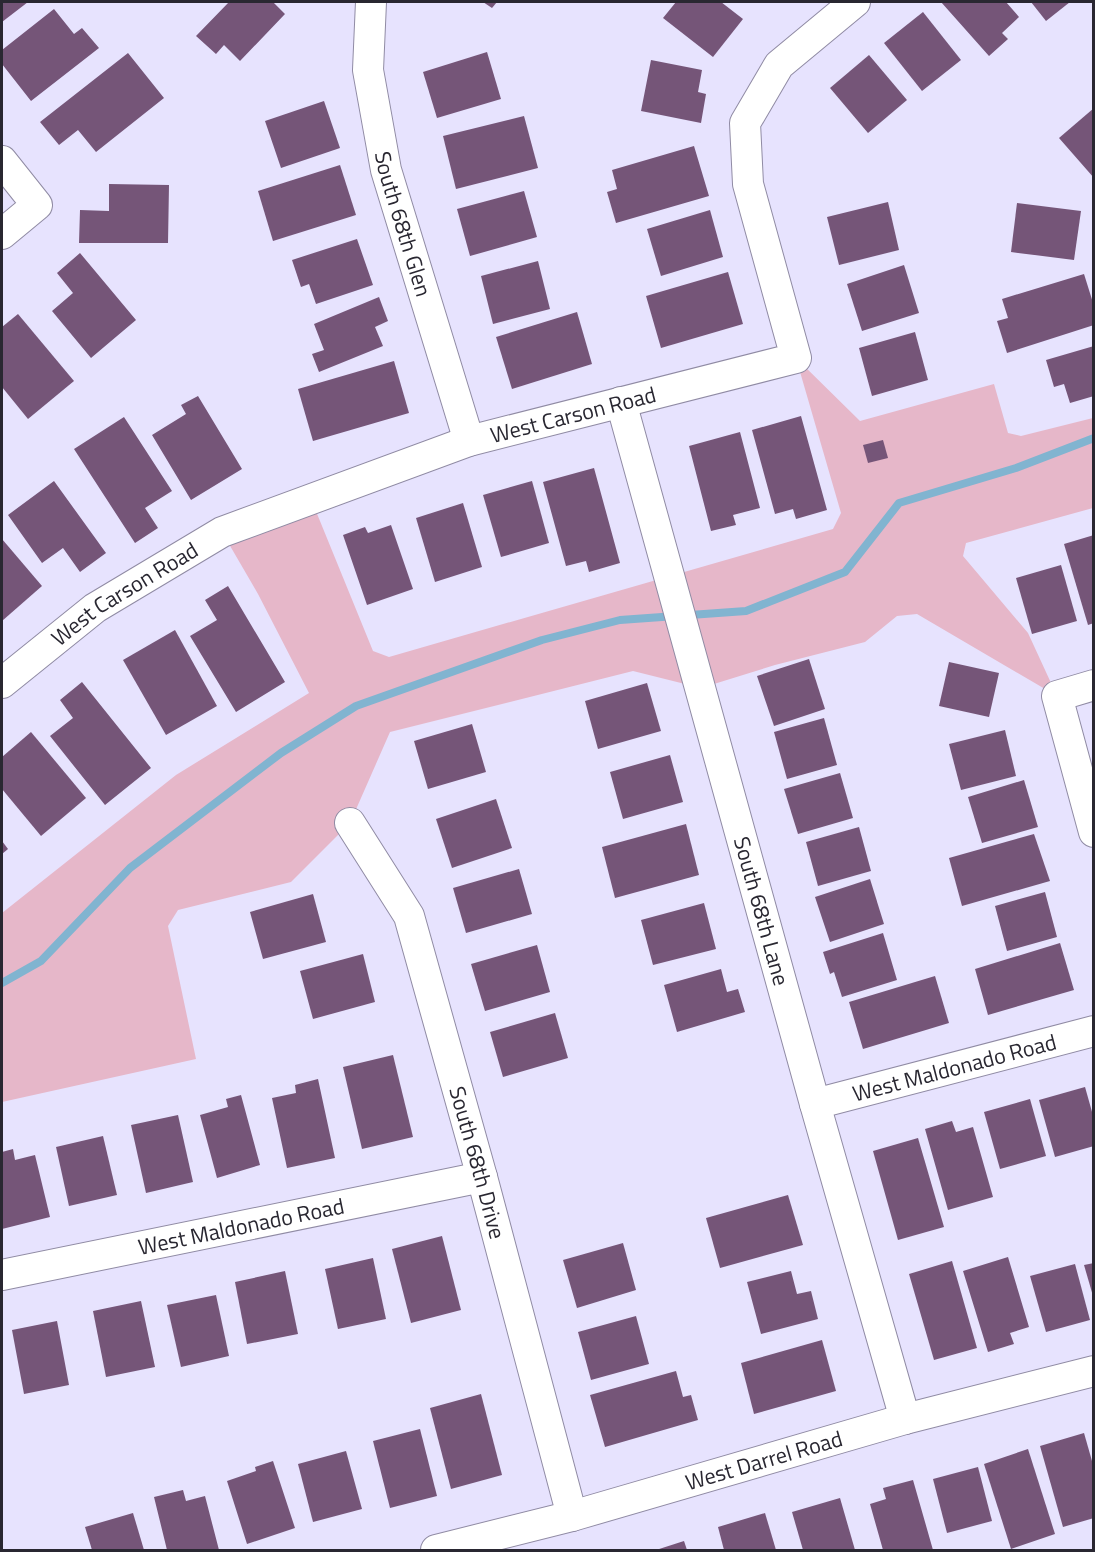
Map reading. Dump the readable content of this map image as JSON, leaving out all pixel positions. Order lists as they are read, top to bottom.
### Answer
{
  "streets": {
    "street": [
      "South 68th Glen",
      "West Carson Road",
      "South 68th Lane",
      "West Maldonado Road",
      "South 68th Drive",
      "West Darrel Road"
    ]
  },
  "crossings": [
    ["South 68th Glen", "West Carson Road"],
    ["West Carson Road", "South 68th Lane"],
    ["South 68th Lane", "West Maldonado Road"],
    ["South 68th Lane", "West Darrel Road"],
    ["West Maldonado Road", "South 68th Drive"],
    ["South 68th Drive", "West Darrel Road"]
  ]
}
